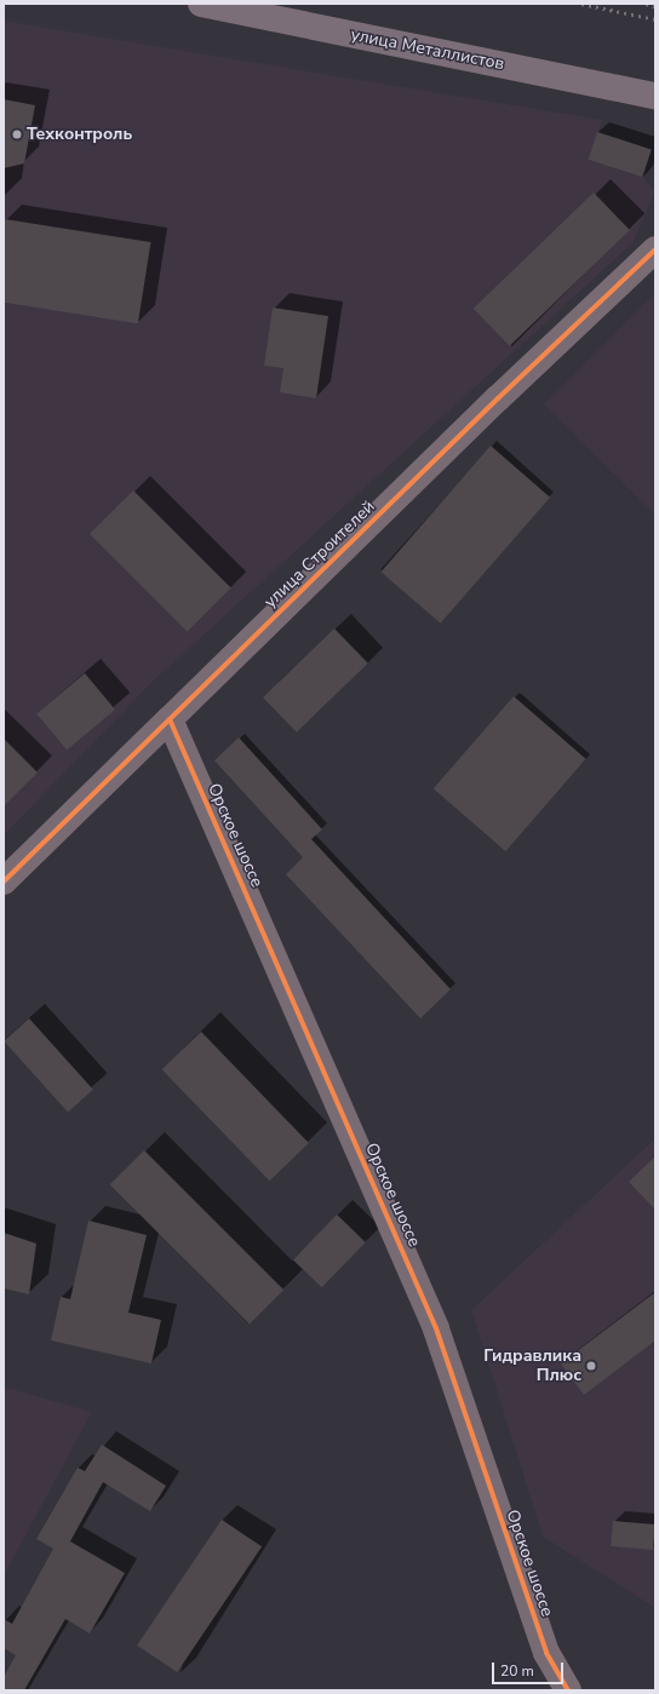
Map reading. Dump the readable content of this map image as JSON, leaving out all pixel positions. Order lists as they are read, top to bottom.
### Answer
{
  "streets": {
    "main road": ["улица Металлистов"],
    "street": ["улица Строителей", "Орское шоссе"]
  },
  "crossings": [
    ["улица Строителей", "Орское шоссе"]
  ],
  "places": ["Техконтроль", "Гидравлика Плюс"],
  "scale_bar": "20 m"
}
